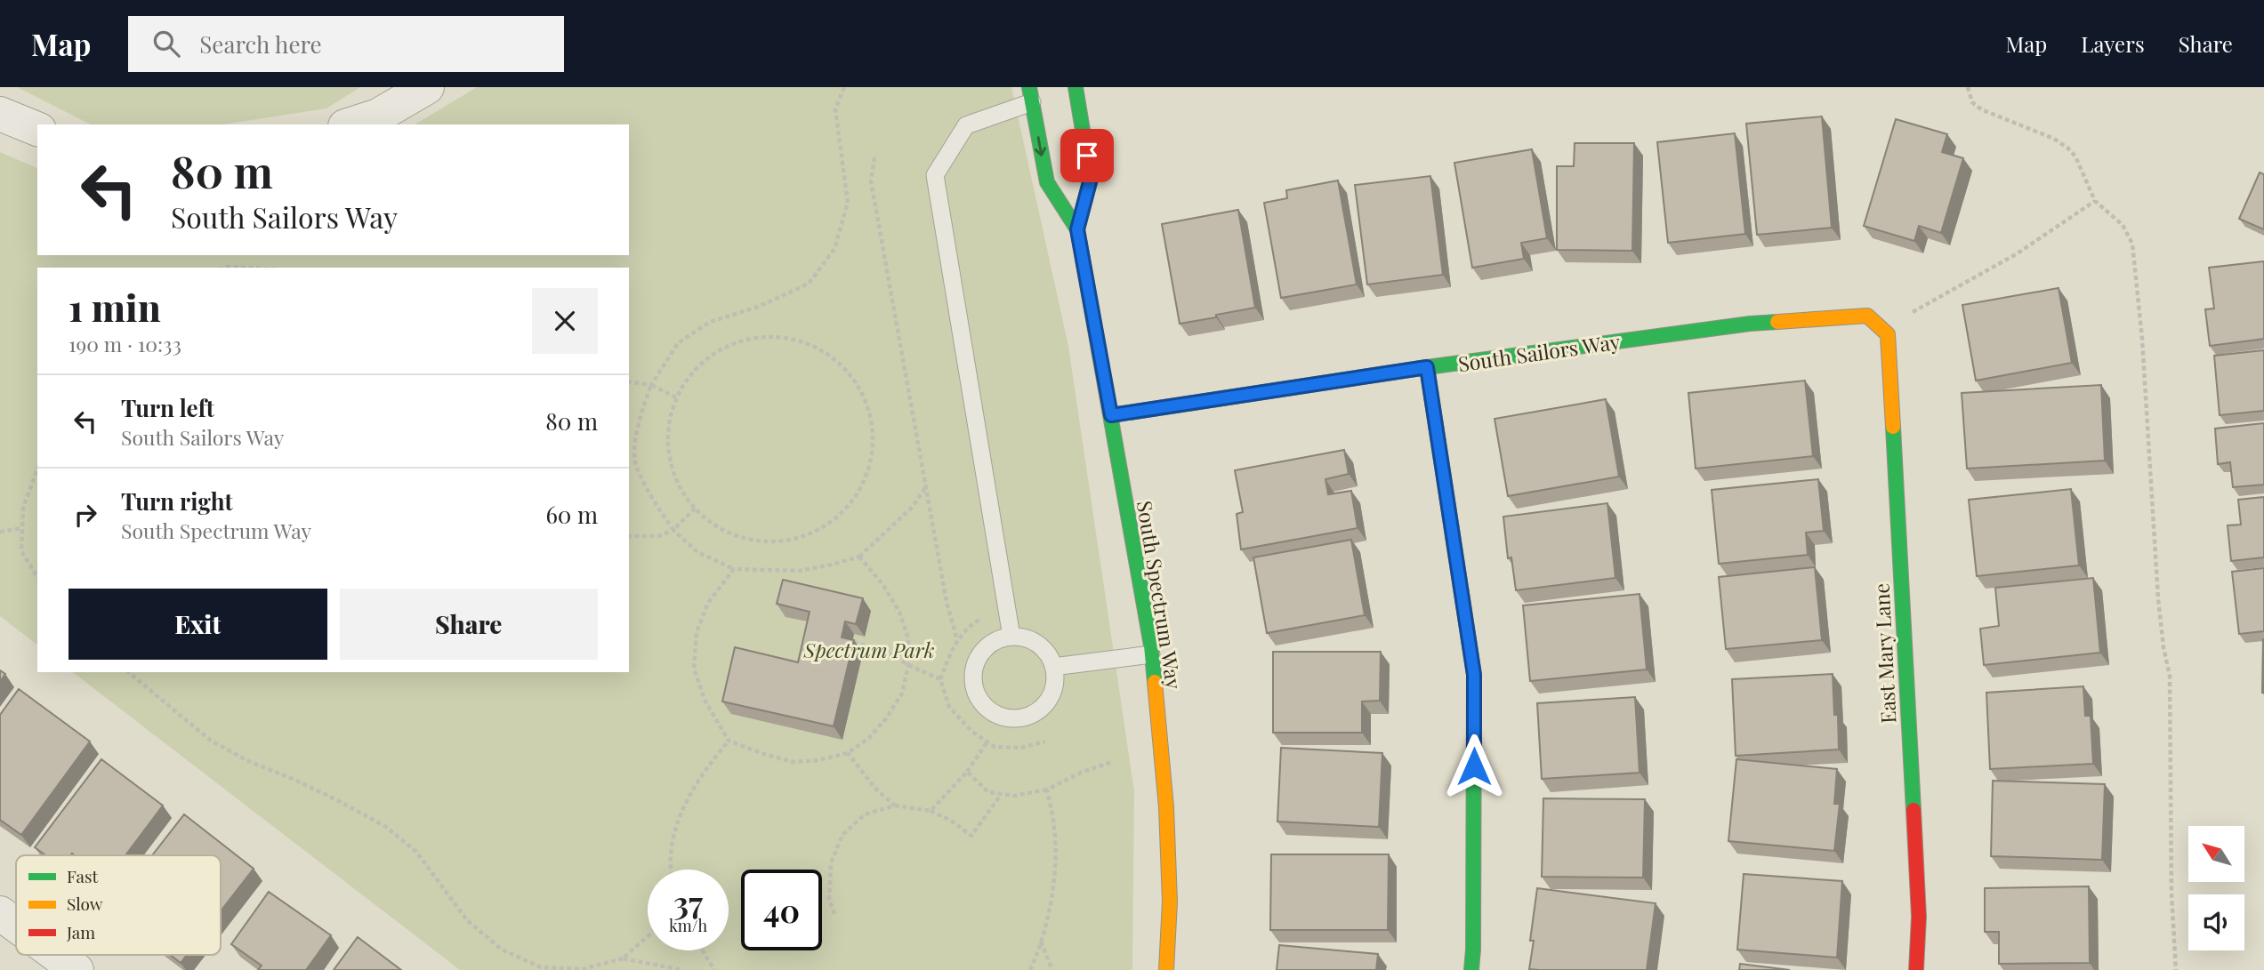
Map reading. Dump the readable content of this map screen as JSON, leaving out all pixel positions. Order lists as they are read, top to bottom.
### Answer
{
  "streets": {
    "street": ["South Sailors Way", "South Spectrum Way", "East Mary Lane"]
  },
  "crossings": [
    ["South Sailors Way", "South Spectrum Way"],
    ["South Sailors Way", "East Mary Lane"]
  ],
  "parks": ["Spectrum Park"],
  "legend": ["Fast", "Slow", "Jam"],
  "north": "top left",
  "page": {
    "header": "Map",
    "search": "Search here",
    "nav": ["Map", "Layers", "Share"],
    "turn": ["80 m", "South Sailors Way"],
    "heading": ["1 min", "190 m · 10:33"],
    "list": [
      {
        "name": "Turn left",
        "note": "South Sailors Way",
        "value": "80 m"
      },
      {
        "name": "Turn right",
        "note": "South Spectrum Way",
        "value": "60 m"
      }
    ],
    "buttons": ["Exit", "Share"],
    "speed": "37 km/h",
    "limit": "40"
  }
}
